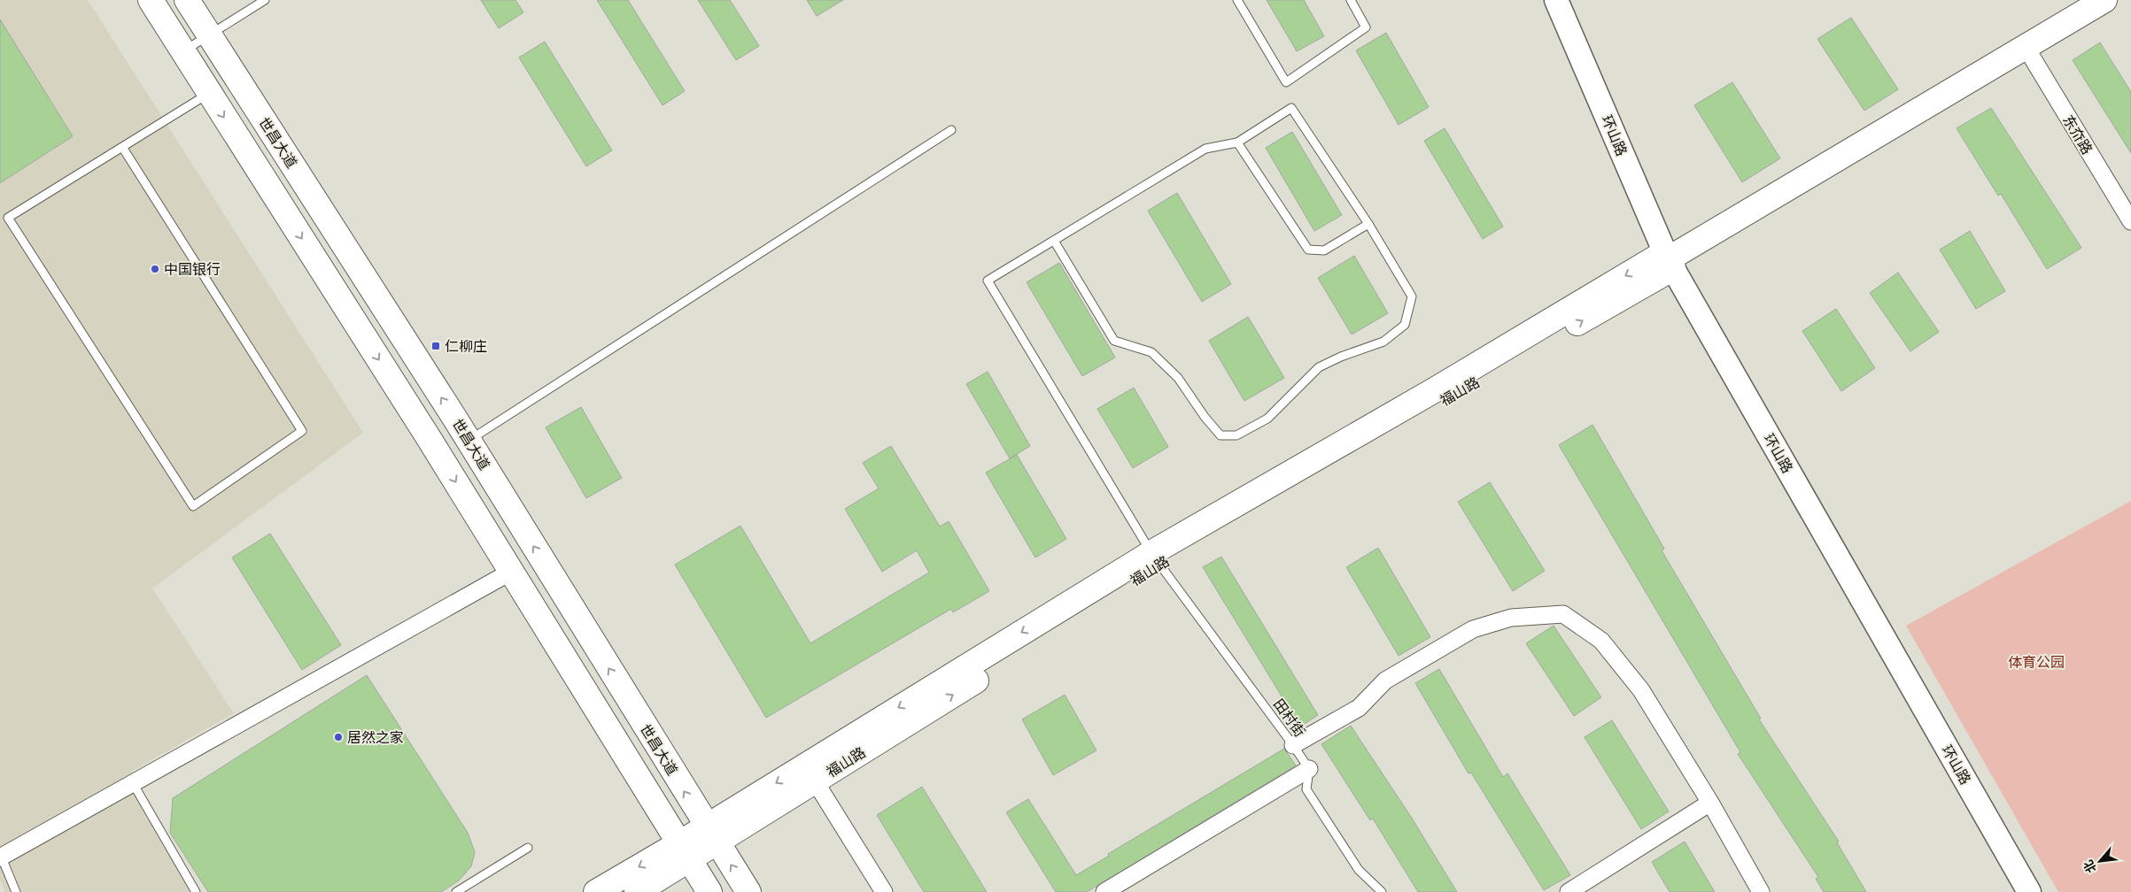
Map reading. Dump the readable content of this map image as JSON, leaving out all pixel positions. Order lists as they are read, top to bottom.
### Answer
{
  "streets": {
    "main road": ["环山路", "世昌大道"],
    "street": ["东夼路"],
    "lane": ["田村街"]
  },
  "parks": ["体育公园"],
  "places": {
    "other": ["中国银行", "居然之家"],
    "transit": ["仁柳庄"]
  },
  "north": "bottom left"
}
